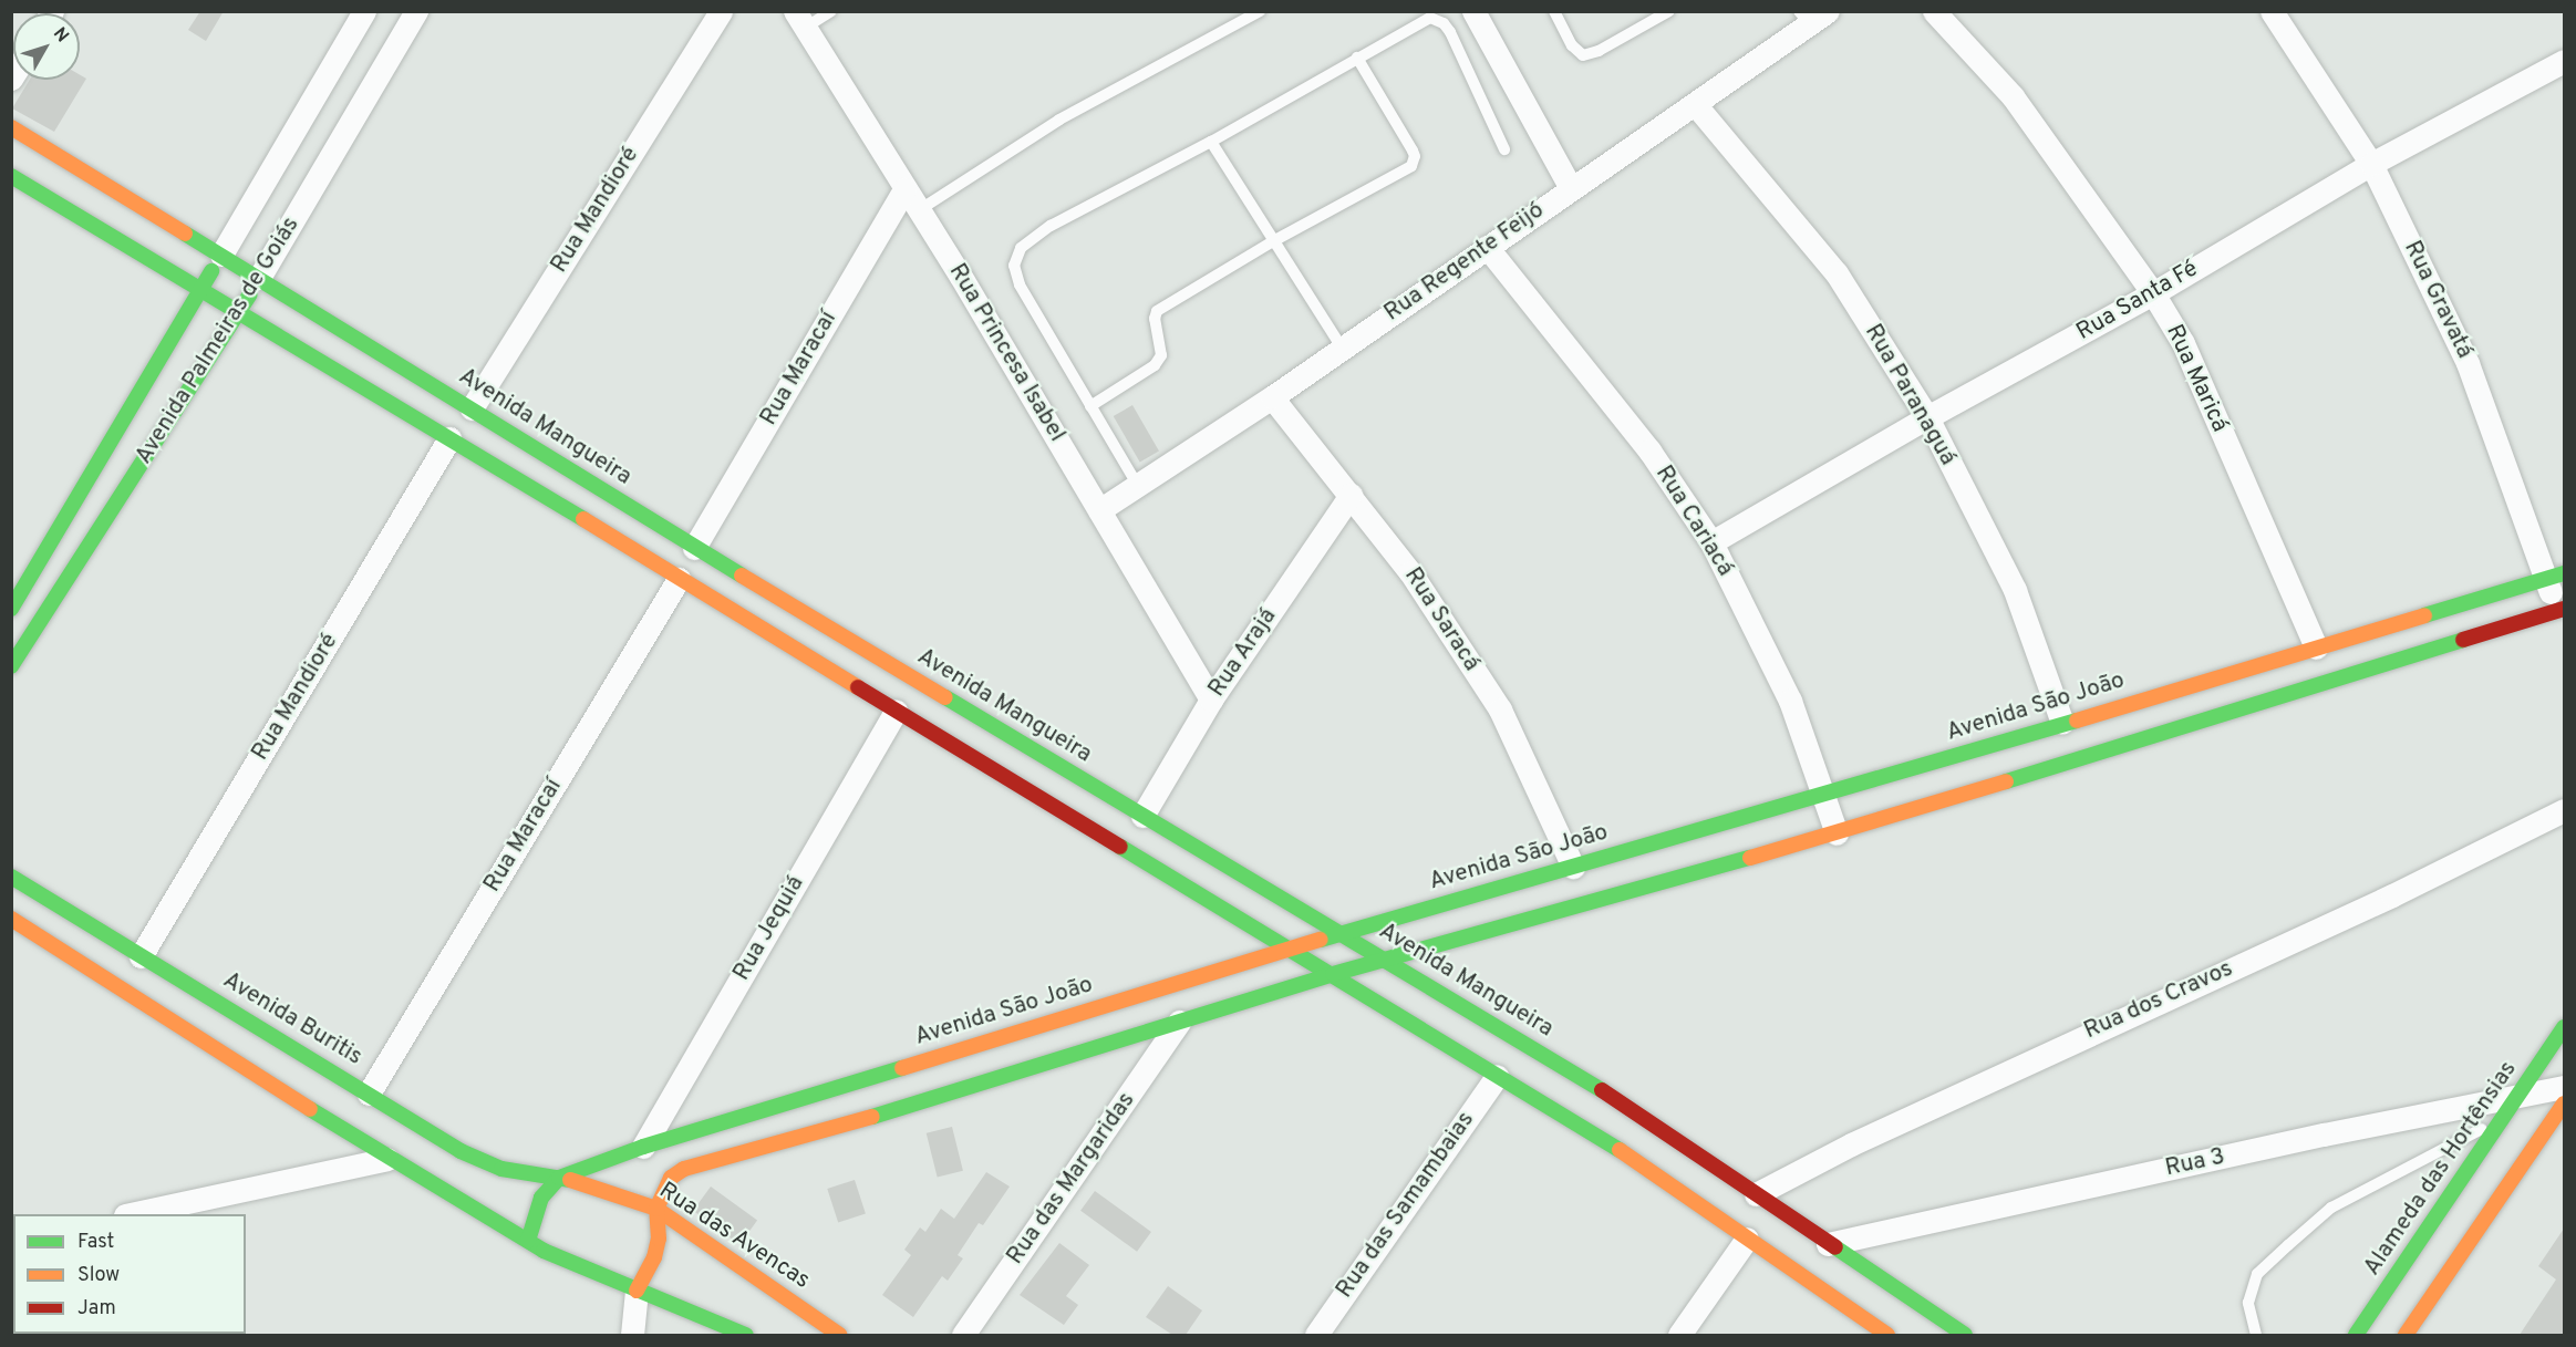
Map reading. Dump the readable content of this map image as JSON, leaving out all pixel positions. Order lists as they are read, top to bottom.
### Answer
{
  "streets": {
    "street": [
      "Rua Mandioré",
      "Rua Regente Feijó",
      "Rua Gravatá",
      "Rua Santa Fé",
      "Avenida Palmeiras de Goiás",
      "Rua Princesa Isabel",
      "Rua Maracaí",
      "Rua Maricá",
      "Rua Paranaguá",
      "Avenida Mangueira",
      "Rua Cariacá",
      "Rua Saracá",
      "Rua Arajá",
      "Avenida São João",
      "Rua Jequiá",
      "Rua dos Cravos",
      "Avenida Buritis",
      "Rua 3",
      "Alameda das Hortênsias",
      "Rua das Margaridas",
      "Rua das Samambaias",
      "Rua das Avencas"
    ]
  },
  "crossings": [
    ["Rua Mandioré", "Avenida Mangueira"],
    ["Rua Mandioré", "Avenida Buritis"],
    ["Rua Regente Feijó", "Rua Princesa Isabel"],
    ["Rua Regente Feijó", "Rua Paranaguá"],
    ["Rua Regente Feijó", "Rua Cariacá"],
    ["Rua Regente Feijó", "Rua Saracá"],
    ["Rua Gravatá", "Rua Santa Fé"],
    ["Rua Gravatá", "Avenida São João"],
    ["Rua Santa Fé", "Rua Maricá"],
    ["Rua Santa Fé", "Rua Paranaguá"],
    ["Rua Santa Fé", "Rua Cariacá"],
    ["Avenida Palmeiras de Goiás", "Avenida Mangueira"],
    ["Rua Princesa Isabel", "Rua Maracaí"],
    ["Rua Princesa Isabel", "Rua Arajá"],
    ["Rua Maracaí", "Avenida Mangueira"],
    ["Rua Maracaí", "Avenida Buritis"],
    ["Rua Maricá", "Avenida São João"],
    ["Rua Paranaguá", "Avenida São João"],
    ["Avenida Mangueira", "Rua Arajá"],
    ["Avenida Mangueira", "Avenida São João"],
    ["Avenida Mangueira", "Rua dos Cravos"],
    ["Avenida Mangueira", "Rua 3"],
    ["Rua Cariacá", "Avenida São João"],
    ["Rua Saracá", "Rua Arajá"],
    ["Rua Saracá", "Avenida São João"],
    ["Avenida São João", "Rua Jequiá"],
    ["Avenida São João", "Avenida Buritis"],
    ["Avenida São João", "Rua das Avencas"],
    ["Avenida Buritis", "Rua das Avencas"],
    ["Rua 3", "Alameda das Hortênsias"]
  ],
  "legend": ["Fast", "Slow", "Jam"],
  "north": "top right"
}
